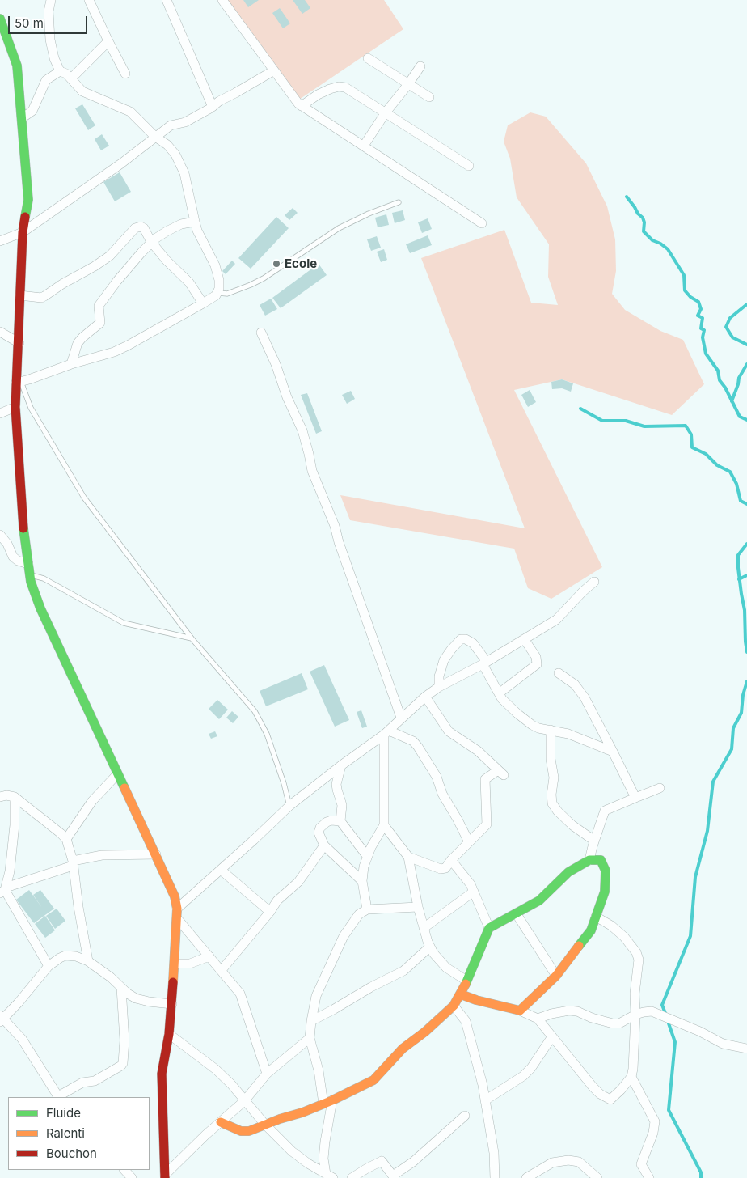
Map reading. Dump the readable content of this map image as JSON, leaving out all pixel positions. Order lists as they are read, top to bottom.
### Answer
{
  "places": ["Ecole"],
  "legend": ["Fluide", "Ralenti", "Bouchon"],
  "scale_bar": "50 m"
}
